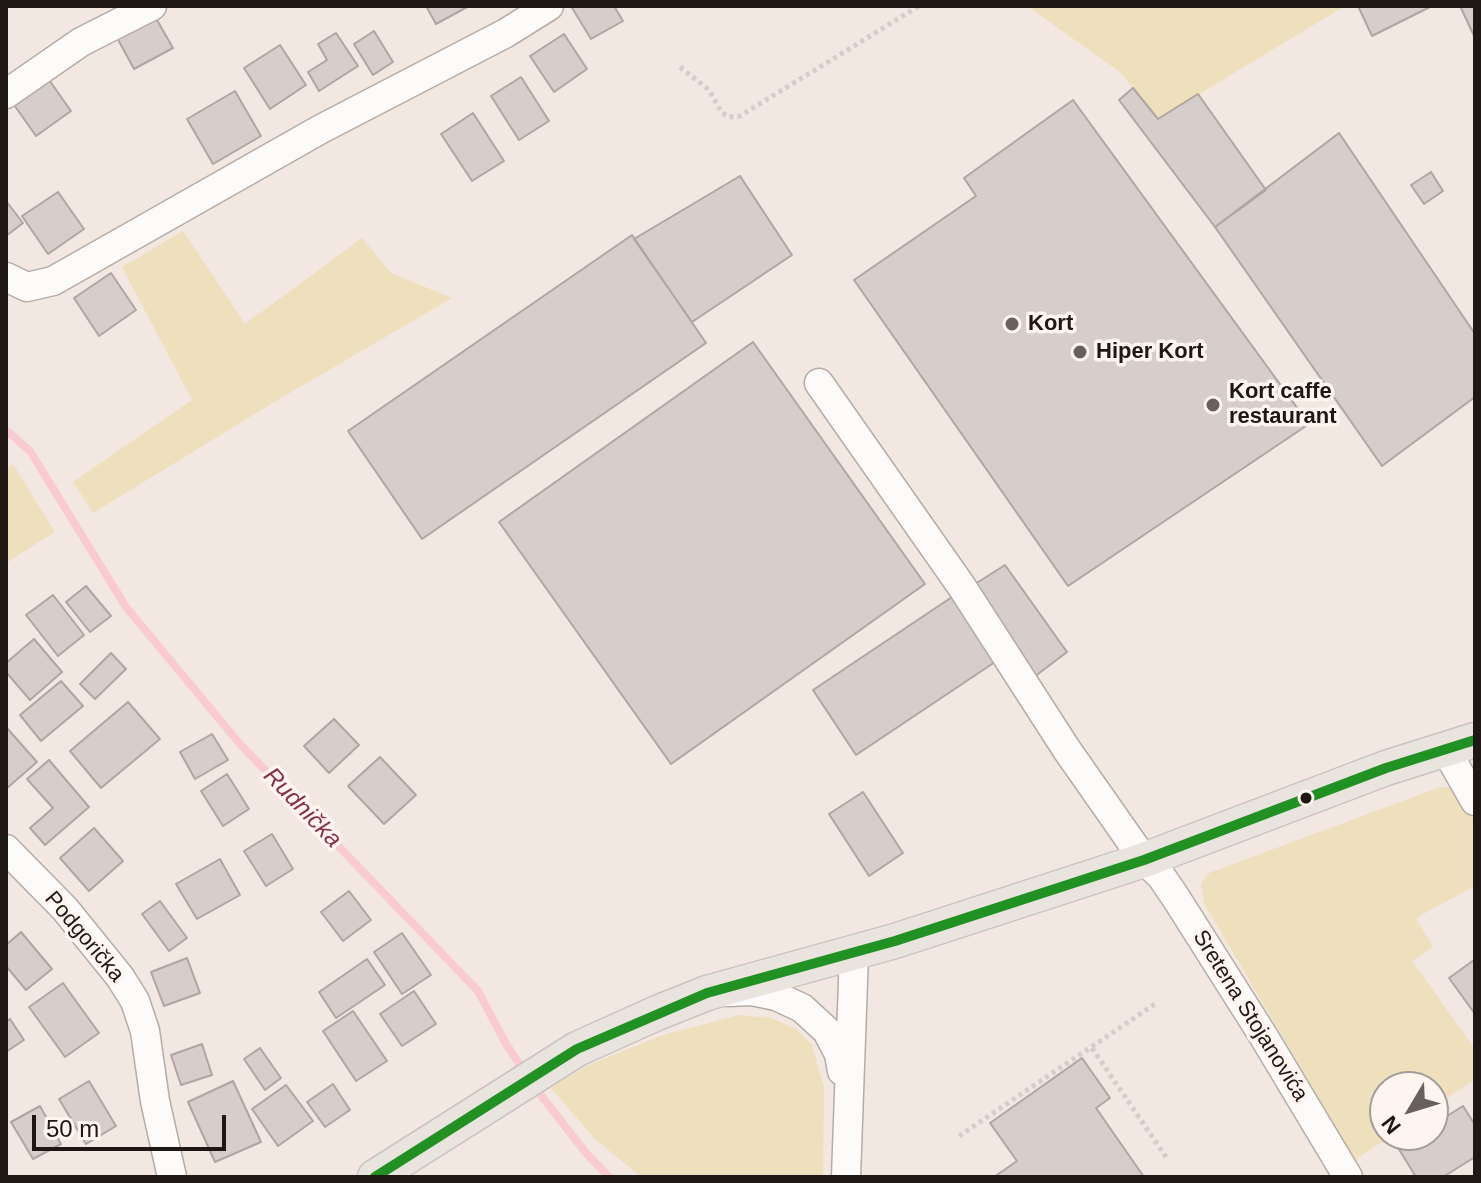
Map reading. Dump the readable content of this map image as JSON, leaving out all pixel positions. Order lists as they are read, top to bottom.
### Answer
{
  "streets": {
    "street": ["Podgorička", "Sretena Stojanovića"]
  },
  "water": ["Rudnička"],
  "places": ["Kort", "Hiper Kort", "Kort caffe restaurant"],
  "scale_bar": "50 m",
  "north": "bottom left"
}
